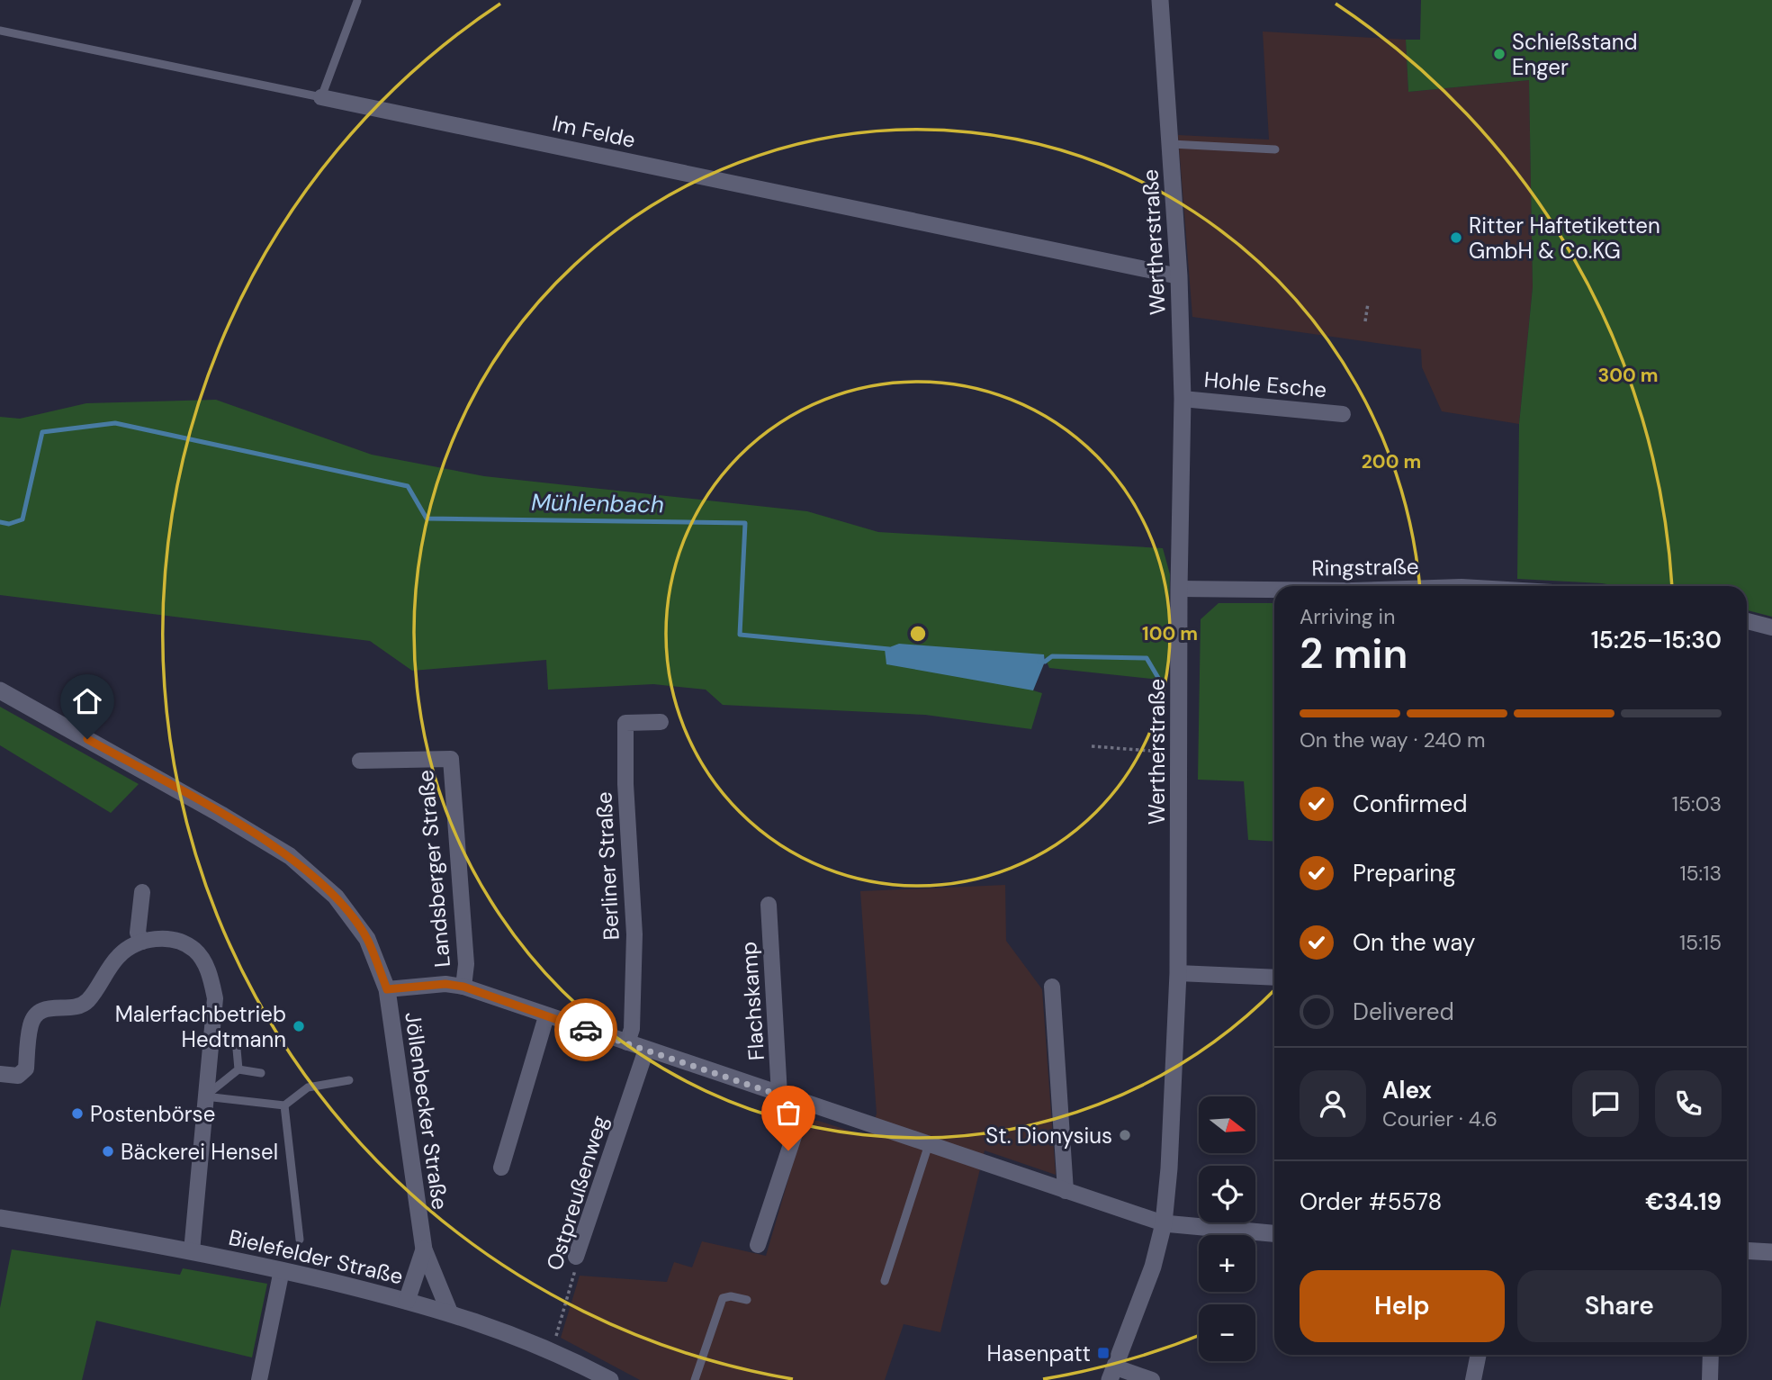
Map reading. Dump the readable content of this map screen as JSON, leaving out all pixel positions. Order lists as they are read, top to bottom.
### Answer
{
  "streets": {
    "main road": ["Wertherstraße", "Jöllenbecker Straße", "Bielefelder Straße"],
    "street": [
      "Im Felde",
      "Hohle Esche",
      "Ringstraße",
      "Berliner Straße",
      "Landsberger Straße",
      "Flachskamp",
      "Ostpreußenweg"
    ]
  },
  "crossings": [
    ["Im Felde", "Wertherstraße"],
    ["Wertherstraße", "Hohle Esche"],
    ["Wertherstraße", "Ringstraße"],
    ["Jöllenbecker Straße", "Bielefelder Straße"],
    ["Ostpreußenweg", "Bielefelder Straße"]
  ],
  "water": ["Mühlenbach"],
  "places": {
    "other": [
      "Schießstand Enger",
      "Ritter Haftetiketten GmbH & Co.KG",
      "Malerfachbetrieb Hedtmann",
      "Postenbörse",
      "St. Dionysius",
      "Bäckerei Hensel"
    ],
    "transit": ["Hasenpatt"]
  },
  "north": "right",
  "page": {
    "heading": ["2 min", "Arriving in", "15:25–15:30"],
    "panel": [
      "Alex",
      "Courier · 4.6",
      "Order #5578",
      "€34.19"
    ],
    "bar": "On the way · 240 m",
    "list": [
      ["Confirmed", "15:03"],
      ["Preparing", "15:13"],
      ["On the way", "15:15"],
      "Delivered"
    ],
    "map_buttons": ["+", "−"],
    "buttons": ["Help", "Share"]
  },
  "rings": ["300 m", "200 m", "100 m"]
}
